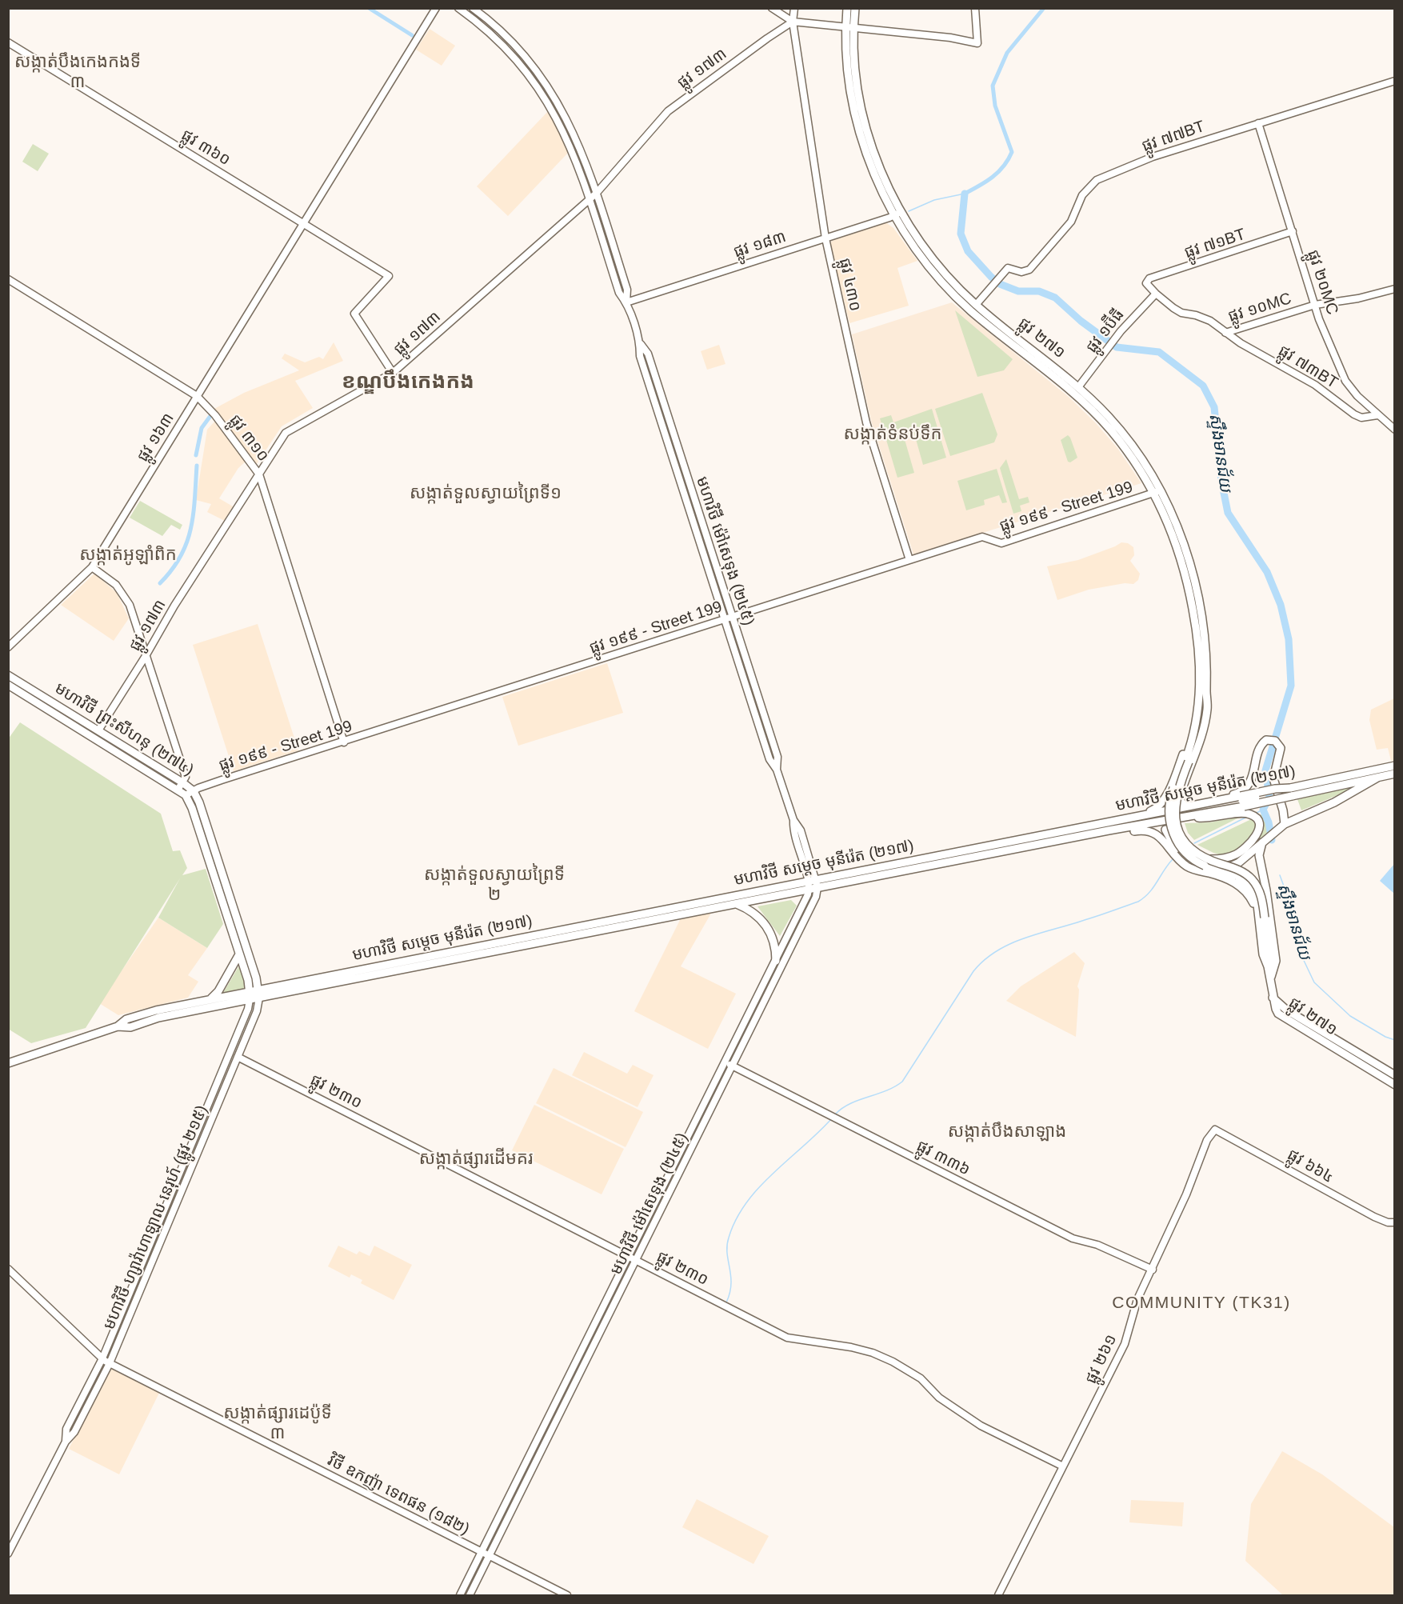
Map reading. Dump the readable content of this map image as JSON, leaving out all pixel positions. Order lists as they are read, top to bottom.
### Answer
{
  "streets": {
    "main road": ["ផ្លូវ ២៧១", "មហាវិថី ព្រះសីហនុ (២៧៤)", "មហាវិថី សម្តេច មុនីរ៉េត (២១៧)"],
    "street": [
      "ផ្លូវ ១៧៣",
      "ផ្លូវ ៧៧BT",
      "ផ្លូវ ៣៦០",
      "ផ្លូវ ៧១BT",
      "ផ្លូវ ១៨៣",
      "ផ្លូវ ២០MC",
      "ផ្លូវ ៤៣០",
      "ផ្លូវ ១០MC",
      "ផ្លូវ ១ប៊ីធី",
      "ផ្លូវ ៧៣BT",
      "ផ្លូវ ១៦៣",
      "ផ្លូវ ៣១០",
      "ផ្លូវ ១៩៩ - Street 199",
      "មហាវិថី ម៉ៅសេទុង (២៤៥)",
      "ផ្លូវ ២៣០",
      "ផ្លូវ ៣៣៦",
      "ផ្លូវ ៦៦៤",
      "មហាវិថី ហ្សាវ៉ាហាឡាល នេរុហ៍ (ផ្លូវ ២១៥)",
      "ផ្លូវ ២៦១",
      "វិថី ឧកញ៉ា ទេពផន (១៨២)"
    ]
  },
  "crossings": [
    ["ផ្លូវ ១៧៣", "ផ្លូវ ៣៦០"],
    ["ផ្លូវ ១៧៣", "ផ្លូវ ៤៣០"],
    ["ផ្លូវ ១៧៣", "ផ្លូវ ៣១០"],
    ["ផ្លូវ ១៧៣", "មហាវិថី ម៉ៅសេទុង (២៤៥)"],
    ["ផ្លូវ ១៧៣", "មហាវិថី ព្រះសីហនុ (២៧៤)"],
    ["ផ្លូវ ៧៧BT", "ផ្លូវ ២០MC"],
    ["ផ្លូវ ៧៧BT", "ផ្លូវ ២៧១"],
    ["ផ្លូវ ៣៦០", "ផ្លូវ ១៦៣"],
    ["ផ្លូវ ៧១BT", "ផ្លូវ ២០MC"],
    ["ផ្លូវ ៧១BT", "ផ្លូវ ១០MC"],
    ["ផ្លូវ ១៨៣", "ផ្លូវ ៤៣០"],
    ["ផ្លូវ ១៨៣", "ផ្លូវ ២៧១"],
    ["ផ្លូវ ១៨៣", "មហាវិថី ម៉ៅសេទុង (២៤៥)"],
    ["ផ្លូវ ២០MC", "ផ្លូវ ១០MC"],
    ["ផ្លូវ ២០MC", "ផ្លូវ ៧៣BT"],
    ["ផ្លូវ ៤៣០", "ផ្លូវ ១៩៩ - Street 199"],
    ["ផ្លូវ ១០MC", "ផ្លូវ ១ប៊ីធី"],
    ["ផ្លូវ ១០MC", "ផ្លូវ ៧៣BT"],
    ["ផ្លូវ ១ប៊ីធី", "ផ្លូវ ២៧១"],
    ["ផ្លូវ ២៧១", "ផ្លូវ ១៩៩ - Street 199"],
    ["ផ្លូវ ១៦៣", "ផ្លូវ ៣១០"],
    ["ផ្លូវ ៣១០", "ផ្លូវ ១៩៩ - Street 199"],
    ["ផ្លូវ ១៩៩ - Street 199", "មហាវិថី ម៉ៅសេទុង (២៤៥)"],
    ["ផ្លូវ ១៩៩ - Street 199", "មហាវិថី ព្រះសីហនុ (២៧៤)"],
    ["មហាវិថី ម៉ៅសេទុង (២៤៥)", "មហាវិថី សម្តេច មុនីរ៉េត (២១៧)"],
    ["មហាវិថី ម៉ៅសេទុង (២៤៥)", "ផ្លូវ ២៣០"],
    ["មហាវិថី ម៉ៅសេទុង (២៤៥)", "ផ្លូវ ៣៣៦"],
    ["មហាវិថី ម៉ៅសេទុង (២៤៥)", "វិថី ឧកញ៉ា ទេពផន (១៨២)"],
    ["មហាវិថី ព្រះសីហនុ (២៧៤)", "មហាវិថី សម្តេច មុនីរ៉េត (២១៧)"],
    ["មហាវិថី ព្រះសីហនុ (២៧៤)", "មហាវិថី ហ្សាវ៉ាហាឡាល នេរុហ៍ (ផ្លូវ ២១៥)"],
    ["មហាវិថី សម្តេច មុនីរ៉េត (២១៧)", "មហាវិថី ហ្សាវ៉ាហាឡាល នេរុហ៍ (ផ្លូវ ២១៥)"],
    ["ផ្លូវ ២៣០", "មហាវិថី ហ្សាវ៉ាហាឡាល នេរុហ៍ (ផ្លូវ ២១៥)"],
    ["ផ្លូវ ២៣០", "ផ្លូវ ២៦១"],
    ["ផ្លូវ ៣៣៦", "ផ្លូវ ២៦១"],
    ["ផ្លូវ ៦៦៤", "ផ្លូវ ២៦១"],
    ["មហាវិថី ហ្សាវ៉ាហាឡាល នេរុហ៍ (ផ្លូវ ២១៥)", "វិថី ឧកញ៉ា ទេពផន (១៨២)"]
  ],
  "districts": [
    "សង្កាត់បឹងកេងកងទី ៣",
    "ខណ្ឌបឹងកេងកង",
    "សង្កាត់ទំនប់ទឹក",
    "សង្កាត់ទួលស្វាយព្រៃទី១",
    "សង្កាត់អូឡាំពិក",
    "សង្កាត់ទួលស្វាយព្រៃទី ២",
    "សង្កាត់បឹងសាឡាង",
    "សង្កាត់ផ្សារដើមគរ",
    "COMMUNITY (TK31)",
    "សង្កាត់ផ្សារដេប៉ូទី ៣"
  ],
  "water": ["ស្ទឹងមានជ័យ"]
}
